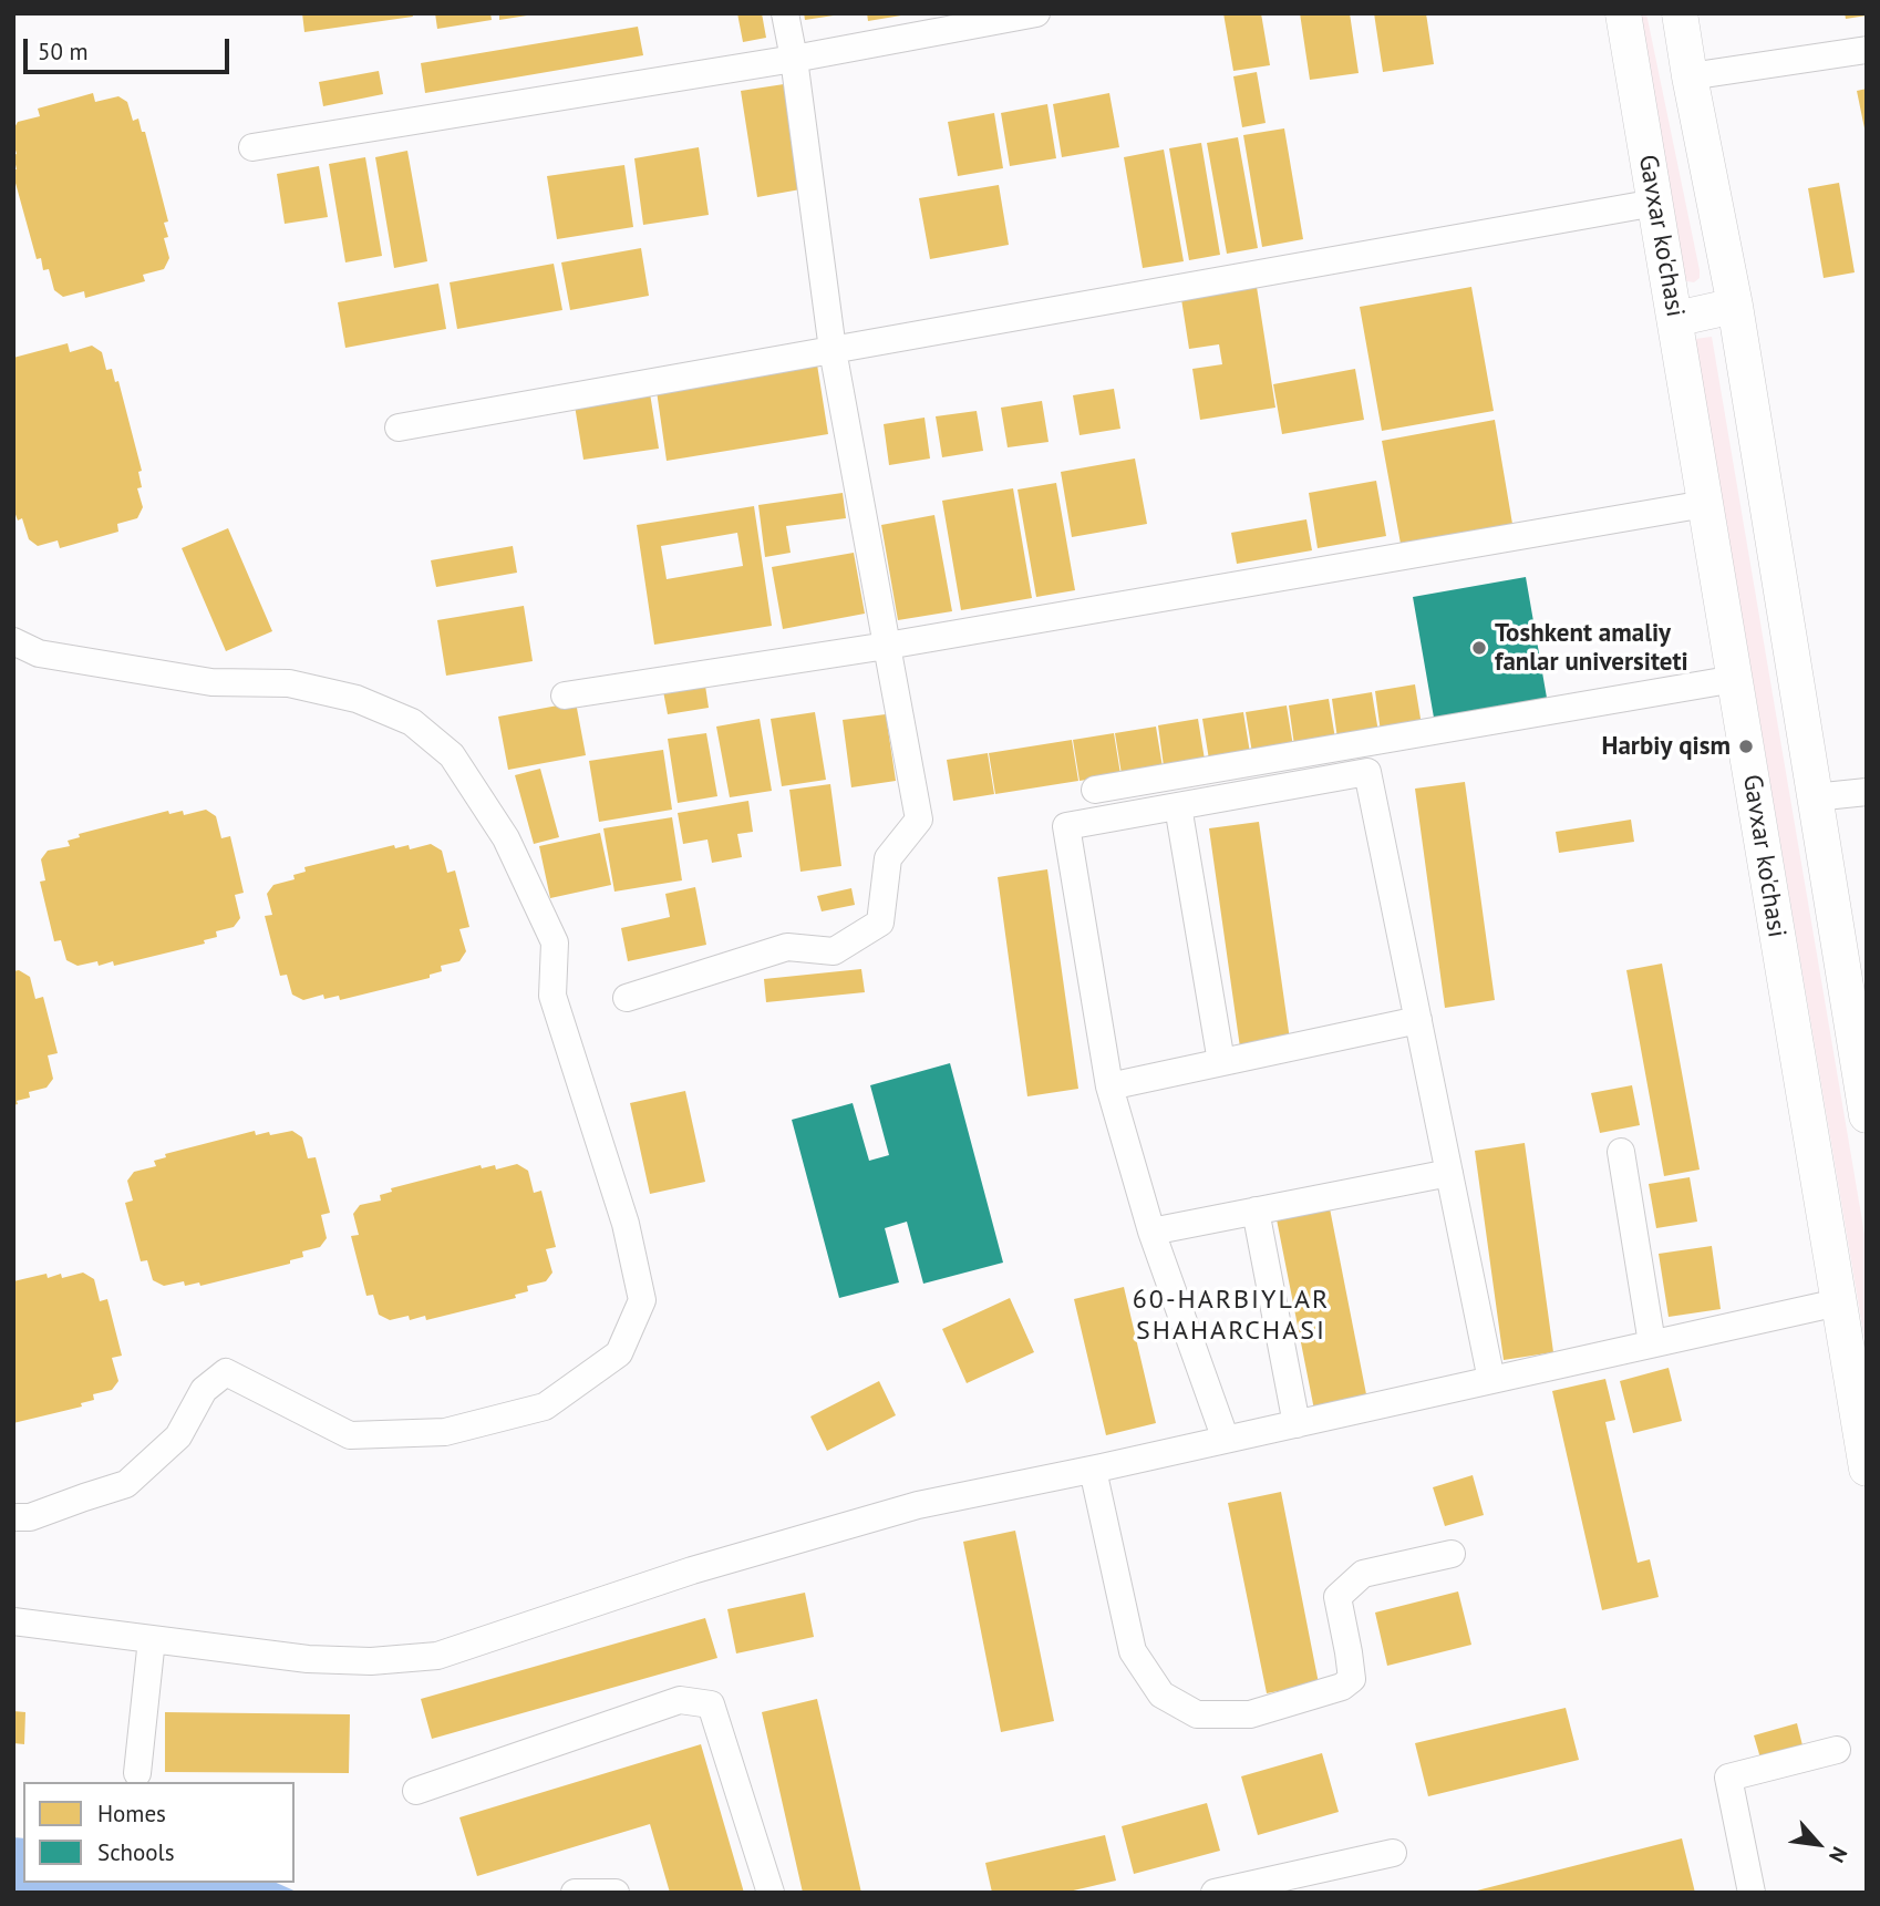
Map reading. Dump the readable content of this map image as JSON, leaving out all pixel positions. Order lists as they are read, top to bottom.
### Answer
{
  "streets": {
    "main road": ["Gavxar ko'chasi"]
  },
  "districts": ["60-HARBIYLAR SHAHARCHASI"],
  "places": ["Toshkent amaliy fanlar universiteti", "Harbiy qism"],
  "legend": ["Homes", "Schools"],
  "scale_bar": "50 m",
  "north": "bottom right"
}
